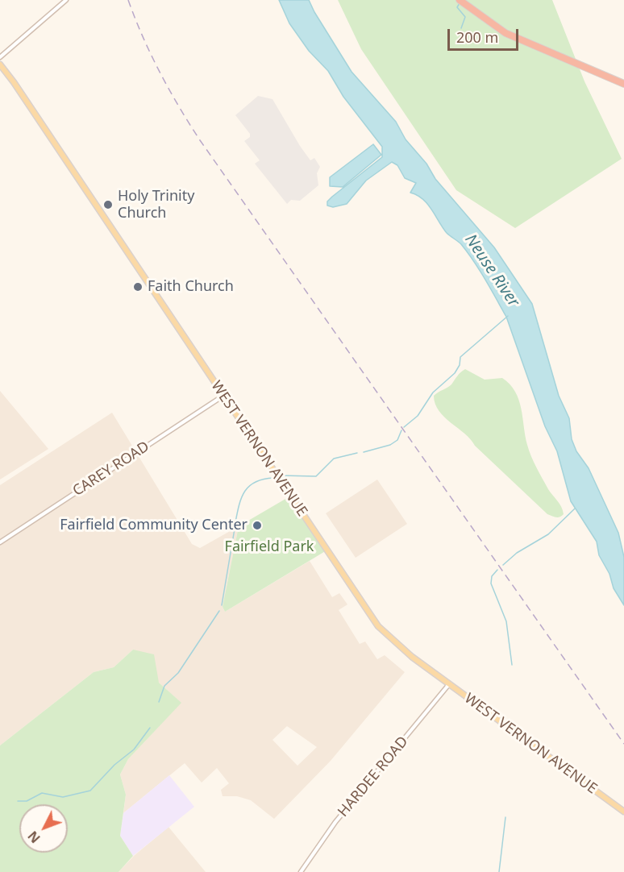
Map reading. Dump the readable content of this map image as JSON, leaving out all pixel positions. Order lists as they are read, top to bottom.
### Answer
{
  "streets": {
    "main road": ["WEST VERNON AVENUE"],
    "street": ["CAREY ROAD", "HARDEE ROAD"]
  },
  "crossings": [
    ["WEST VERNON AVENUE", "CAREY ROAD"],
    ["WEST VERNON AVENUE", "HARDEE ROAD"]
  ],
  "water": ["Neuse River"],
  "parks": ["Fairfield Park"],
  "places": ["Holy Trinity Church", "Faith Church", "Fairfield Community Center"],
  "scale_bar": "200 m",
  "north": "bottom left"
}
